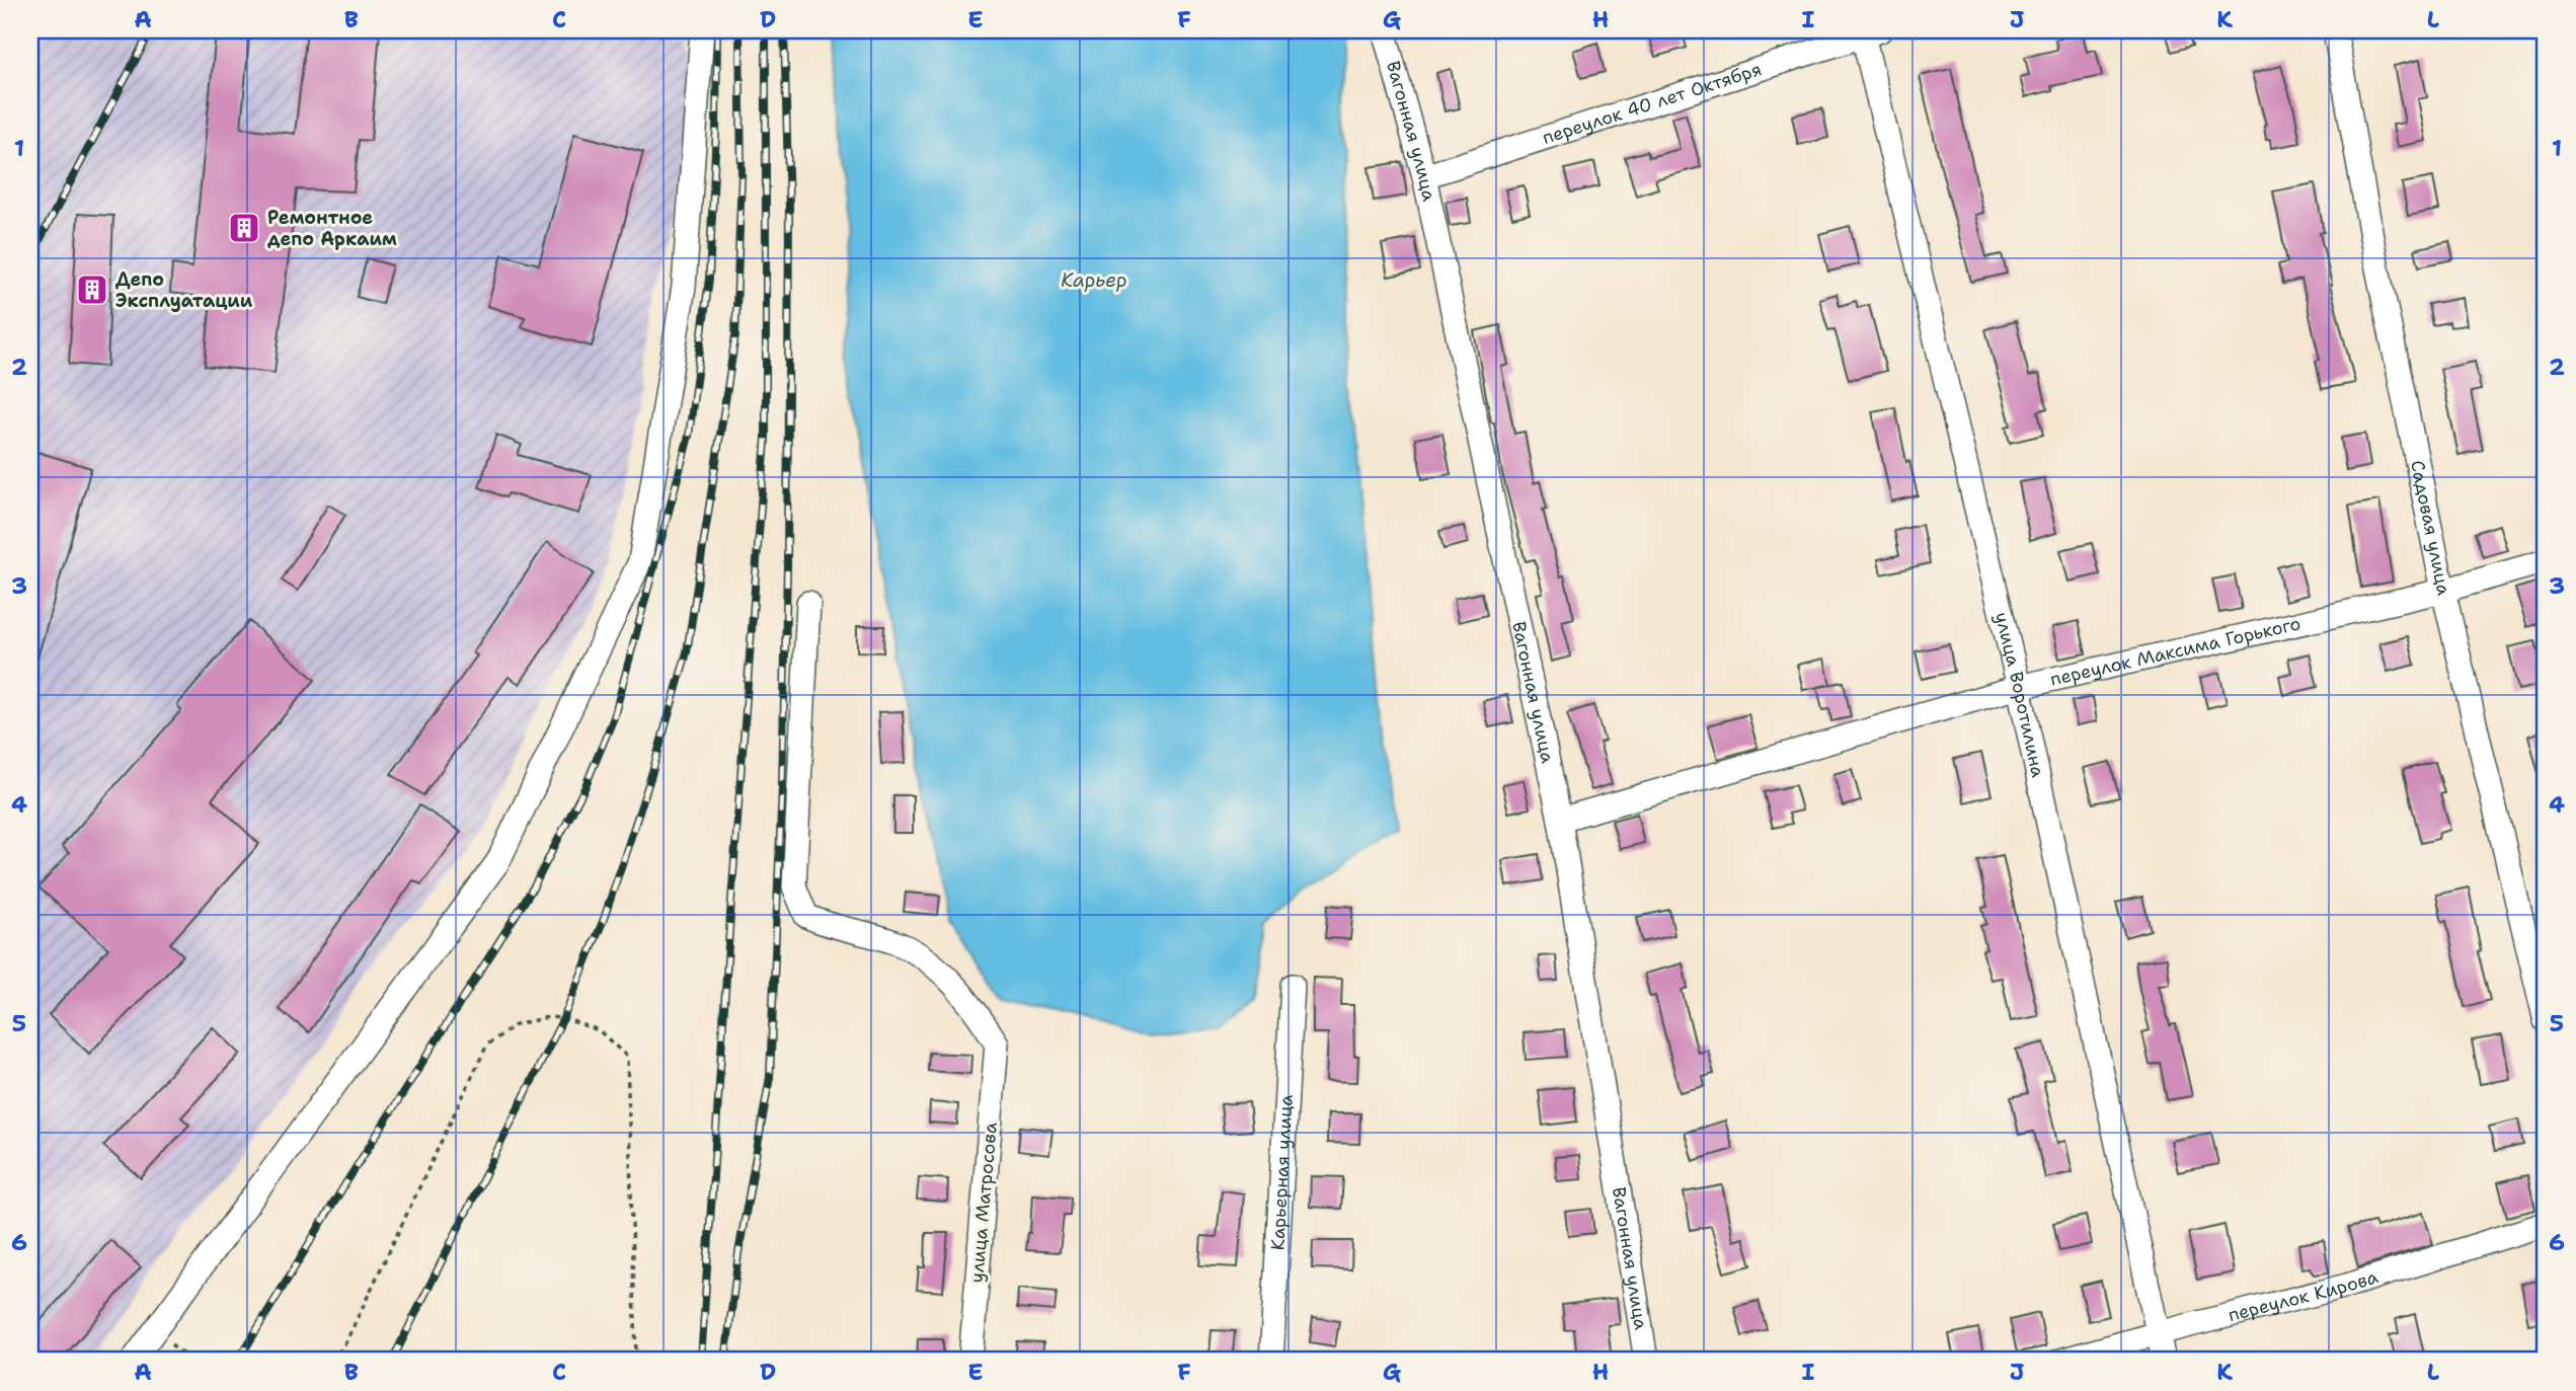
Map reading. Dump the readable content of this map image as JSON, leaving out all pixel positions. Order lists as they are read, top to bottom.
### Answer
{
  "streets": {
    "street": [
      "переулок 40 лет Октября",
      "Вагонная улица",
      "Садовая улица",
      "переулок Максима Горького",
      "улица Воротилина",
      "Карьерная улица",
      "улица Матросова",
      "переулок Кирова"
    ]
  },
  "crossings": [
    ["переулок 40 лет Октября", "Вагонная улица"],
    ["переулок 40 лет Октября", "улица Воротилина"],
    ["Вагонная улица", "переулок Максима Горького"],
    ["Садовая улица", "переулок Максима Горького"],
    ["переулок Максима Горького", "улица Воротилина"],
    ["улица Воротилина", "переулок Кирова"]
  ],
  "water": ["Карьер"],
  "places": {
    "building": ["Ремонтное депо Аркаим", "Депо Эксплуатации"]
  },
  "grid": {
    "columns": [
      "A",
      "B",
      "C",
      "D",
      "E",
      "F",
      "G",
      "H",
      "I",
      "J",
      "K",
      "L"
    ],
    "rows": [
      "1",
      "2",
      "3",
      "4",
      "5",
      "6"
    ]
  }
}
